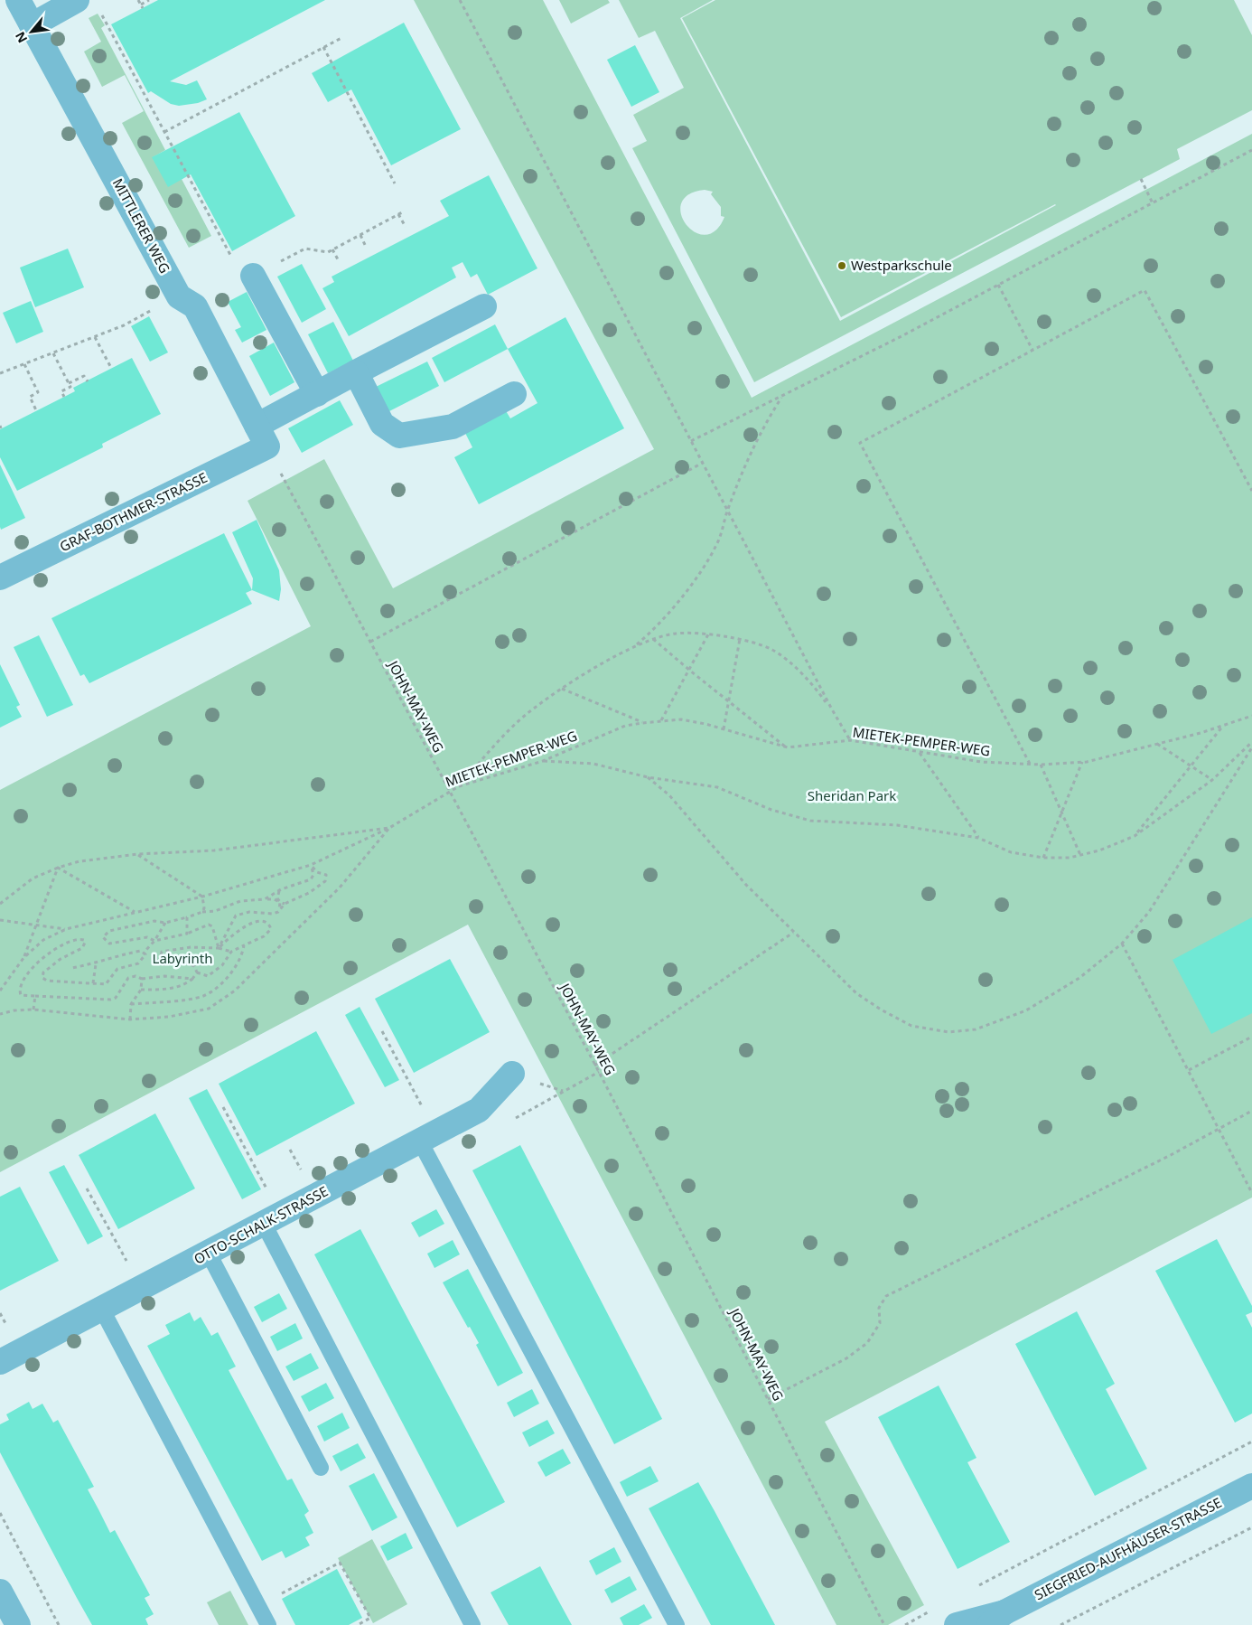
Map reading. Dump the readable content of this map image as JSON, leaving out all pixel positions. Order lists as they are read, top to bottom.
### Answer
{
  "streets": {
    "street": [
      "MITTLERER WEG",
      "GRAF-BOTHMER-STRASSE",
      "OTTO-SCHALK-STRASSE",
      "SIEGFRIED-AUFHÄUSER-STRASSE"
    ],
    "path": ["JOHN-MAY-WEG", "MIETEK-PEMPER-WEG"]
  },
  "crossings": [
    ["MITTLERER WEG", "GRAF-BOTHMER-STRASSE"],
    ["MITTLERER WEG", "JOHN-MAY-WEG"],
    ["GRAF-BOTHMER-STRASSE", "JOHN-MAY-WEG"],
    ["JOHN-MAY-WEG", "MIETEK-PEMPER-WEG"]
  ],
  "parks": ["Sheridan Park", "Labyrinth"],
  "places": ["Westparkschule"],
  "north": "bottom left"
}
